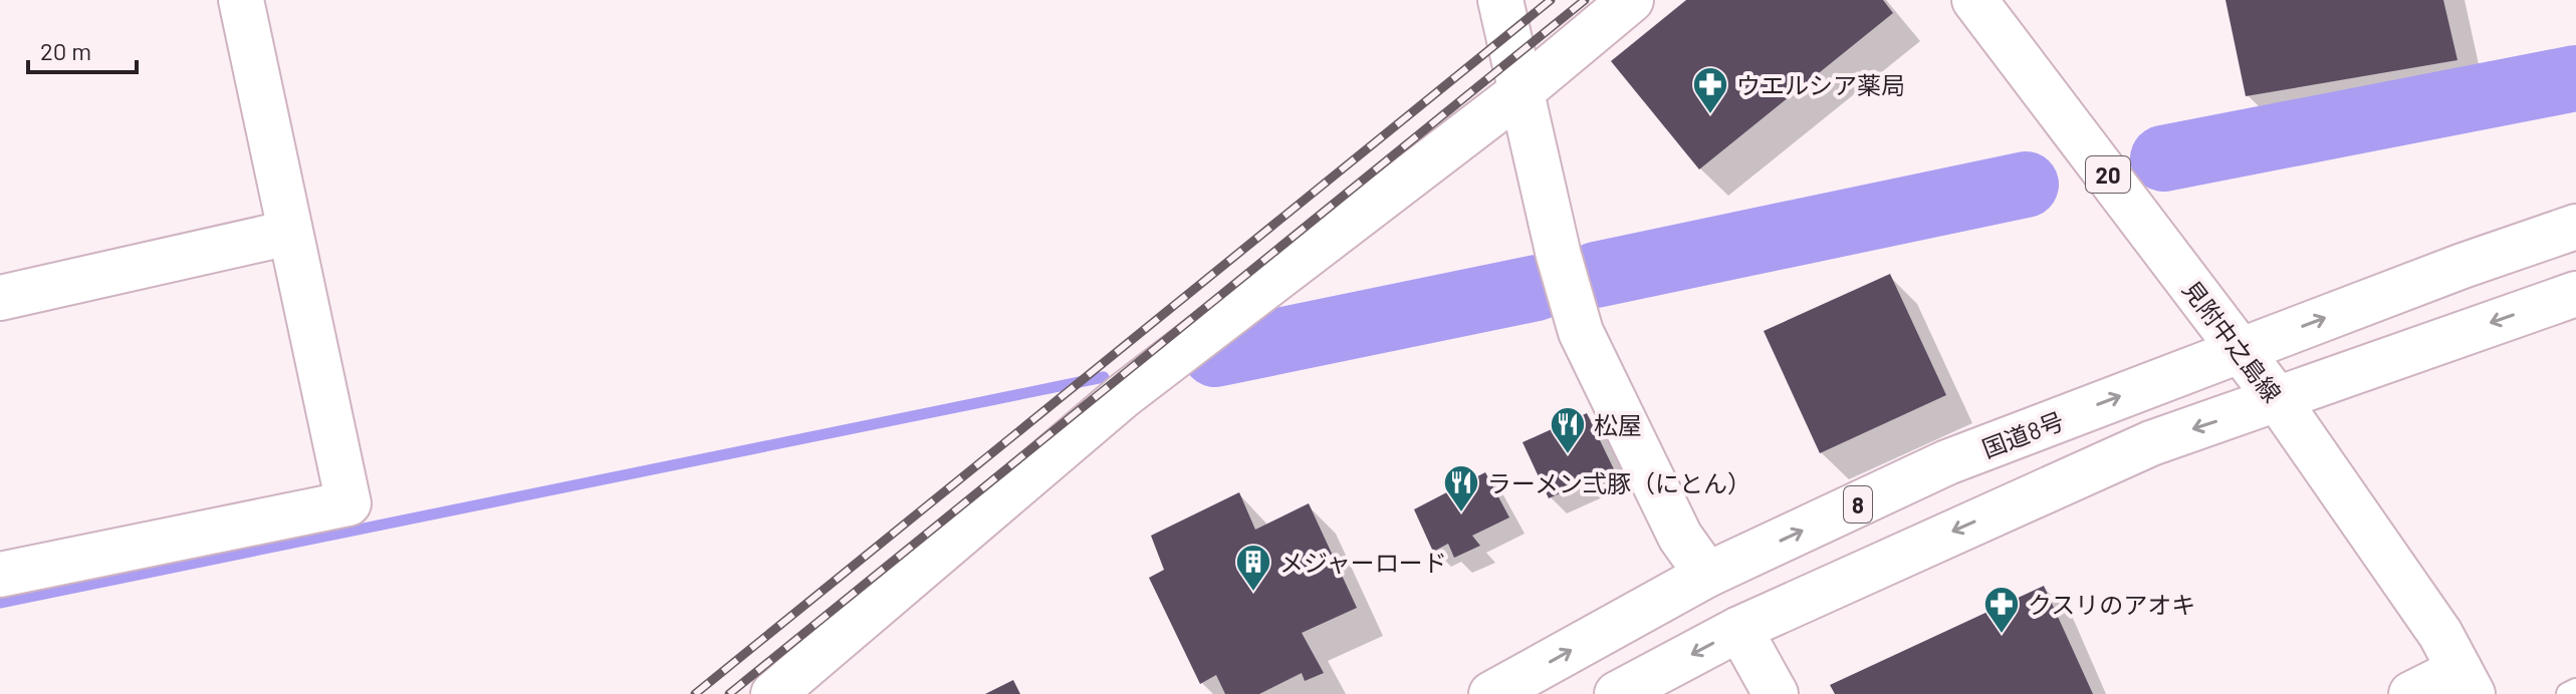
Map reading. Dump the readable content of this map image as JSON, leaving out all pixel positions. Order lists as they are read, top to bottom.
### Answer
{
  "streets": {
    "main road": [
      "20",
      "見附中之島線",
      "国道8号",
      "8"
    ]
  },
  "crossings": [
    ["見附中之島線", "国道8号"]
  ],
  "places": {
    "pharmacy": ["ウエルシア薬局", "クスリのアオキ"],
    "restaurant": ["松屋", "ラーメン弍豚（にとん）"],
    "building": ["メジャーロード"]
  },
  "scale_bar": "20 m"
}
